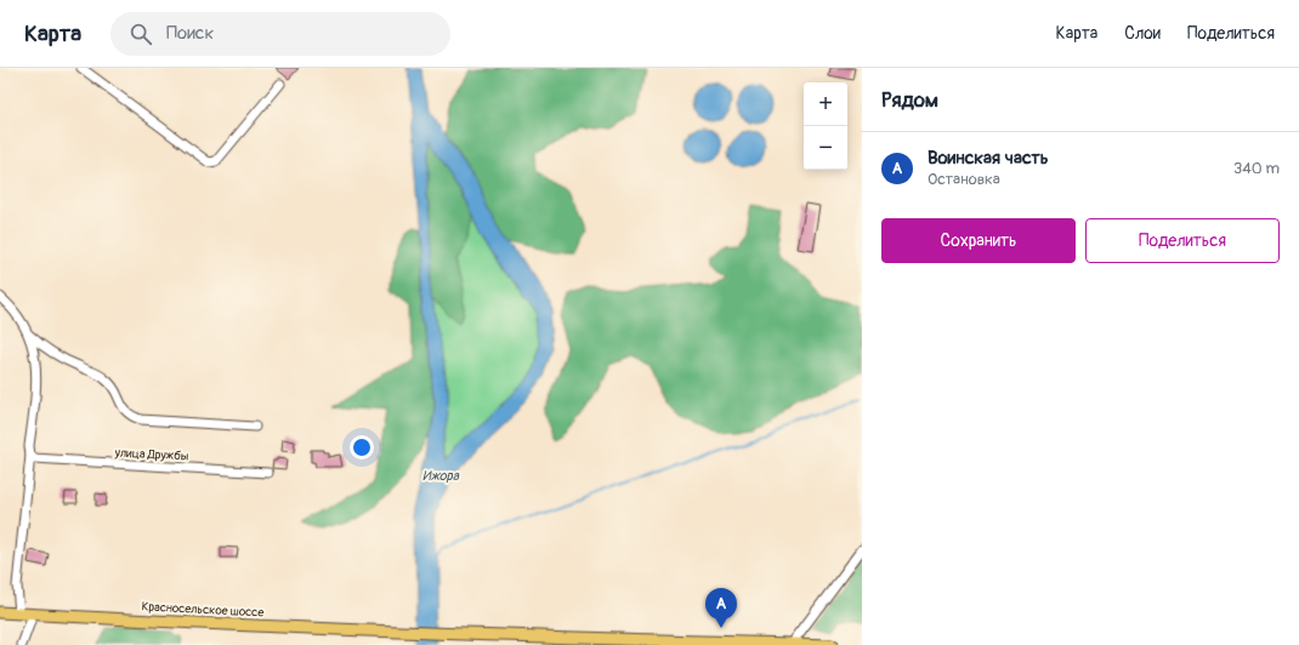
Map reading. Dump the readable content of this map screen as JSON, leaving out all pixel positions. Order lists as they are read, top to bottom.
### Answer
{
  "streets": {
    "main road": ["Красносельское шоссе"],
    "street": ["улица Дружбы"]
  },
  "water": ["Ижора"],
  "page": {
    "header": "Карта",
    "search": "Поиск",
    "nav": ["Карта", "Слои", "Поделиться"],
    "heading": "Рядом",
    "map_buttons": ["+", "−"],
    "list": [
      {
        "mark": "A",
        "name": "Воинская часть",
        "note": "Остановка",
        "value": "340 m"
      }
    ],
    "buttons": ["Сохранить", "Поделиться"],
    "pins": "A"
  }
}
